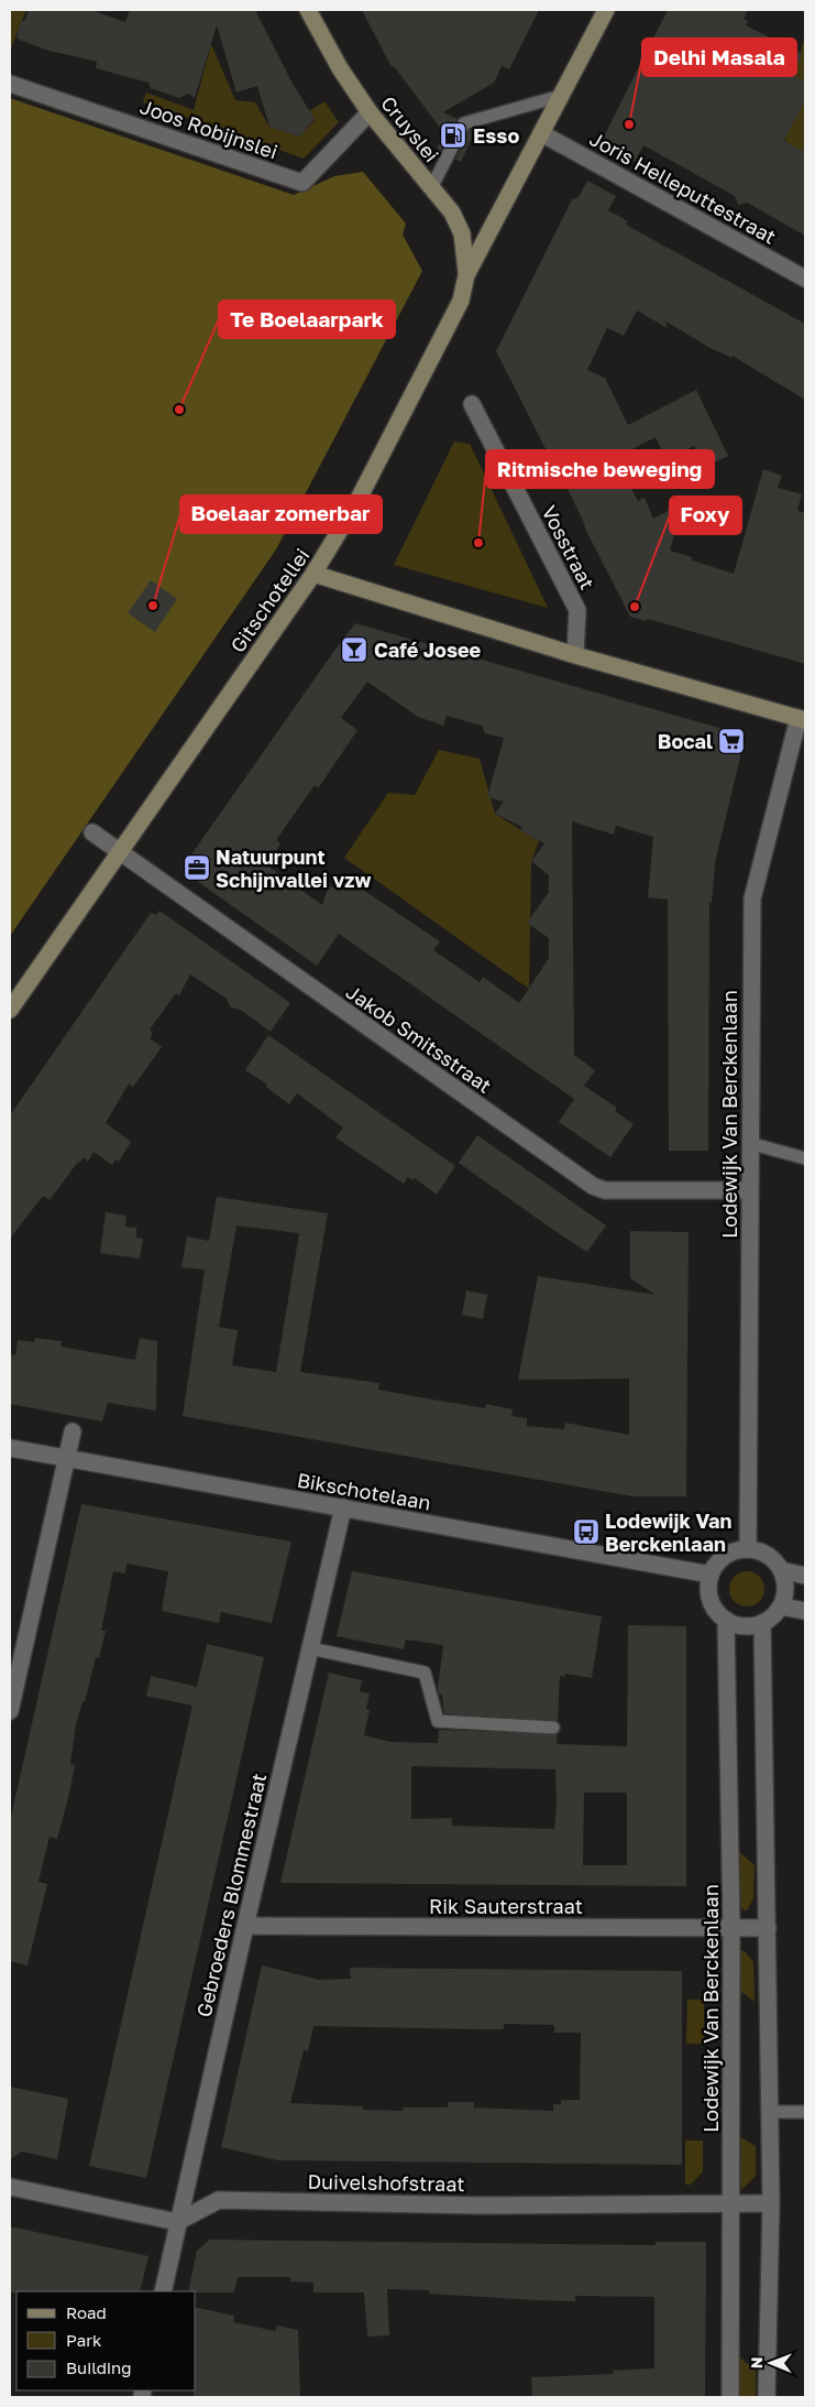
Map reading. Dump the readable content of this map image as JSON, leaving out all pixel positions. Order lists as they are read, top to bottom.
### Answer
{
  "streets": {
    "street": [
      "Joos Robijnslei",
      "Cruyslei",
      "Joris Helleputtestraat",
      "Vosstraat",
      "Gitschotellei",
      "Jakob Smitsstraat",
      "Lodewijk Van Berckenlaan",
      "Bikschotelaan",
      "Gebroeders Blommestraat",
      "Rik Sauterstraat",
      "Duivelshofstraat"
    ]
  },
  "crossings": [
    ["Joos Robijnslei", "Cruyslei"],
    ["Cruyslei", "Gitschotellei"],
    ["Joris Helleputtestraat", "Gitschotellei"],
    ["Gitschotellei", "Jakob Smitsstraat"],
    ["Jakob Smitsstraat", "Lodewijk Van Berckenlaan"],
    ["Lodewijk Van Berckenlaan", "Bikschotelaan"],
    ["Lodewijk Van Berckenlaan", "Rik Sauterstraat"],
    ["Lodewijk Van Berckenlaan", "Duivelshofstraat"],
    ["Bikschotelaan", "Gebroeders Blommestraat"],
    ["Gebroeders Blommestraat", "Rik Sauterstraat"],
    ["Gebroeders Blommestraat", "Duivelshofstraat"]
  ],
  "places": {
    "other": [
      "Delhi Masala",
      "Te Boelaarpark",
      "Ritmische beweging",
      "Boelaar zomerbar",
      "Foxy"
    ],
    "fuel station": ["Esso"],
    "bar": ["Café Josee"],
    "supermarket": ["Bocal"],
    "office": ["Natuurpunt Schijnvallei vzw"],
    "bus stop": ["Lodewijk Van Berckenlaan"]
  },
  "legend": ["Road", "Park", "Building"],
  "north": "left"
}
